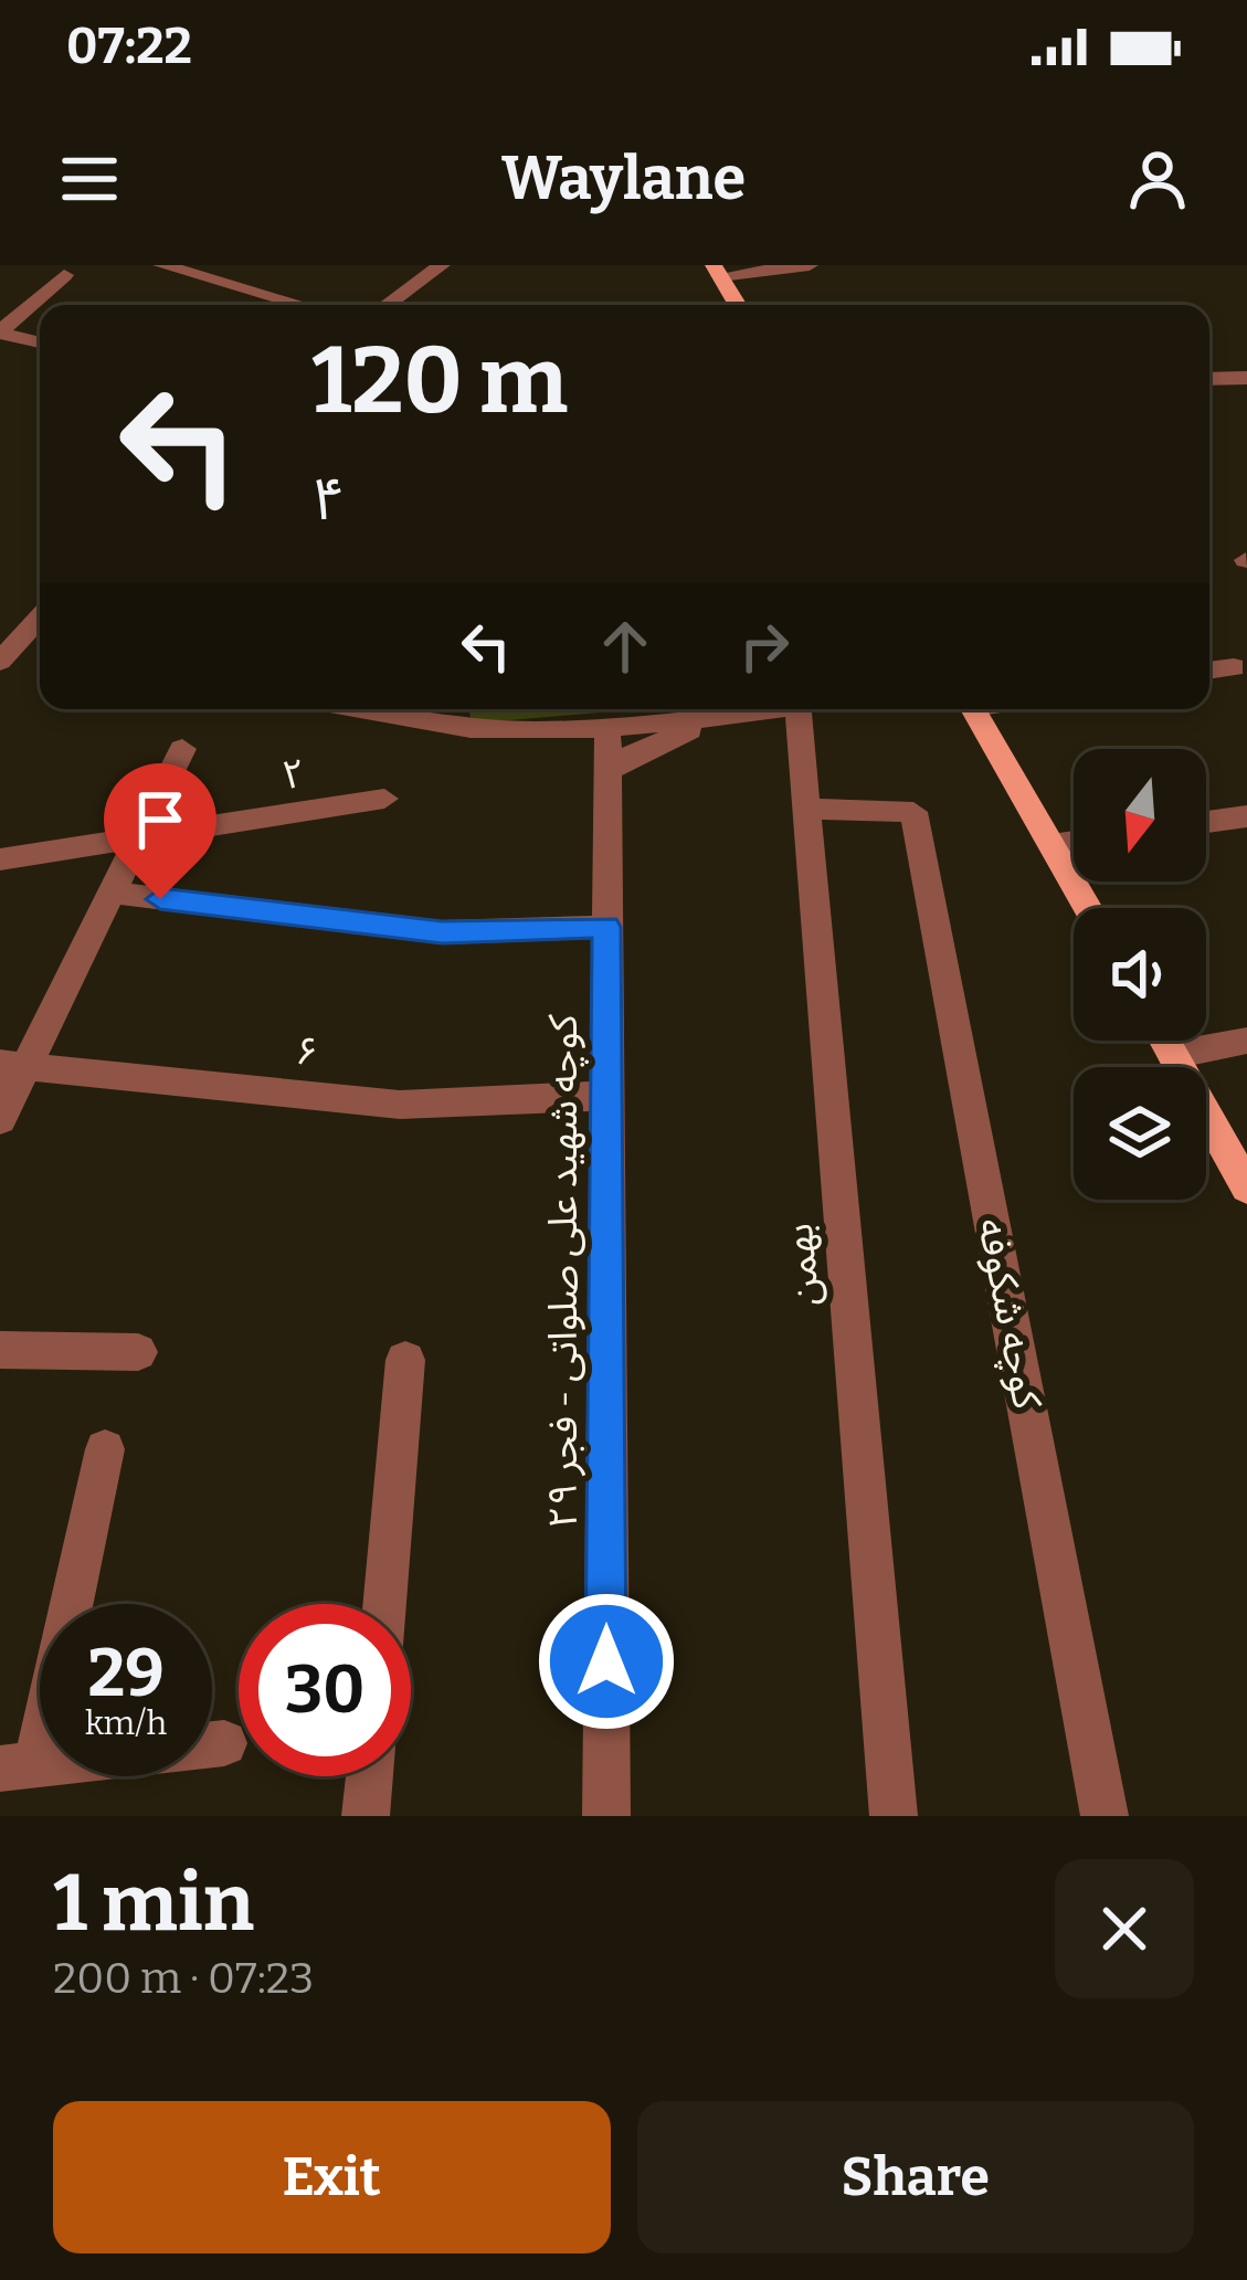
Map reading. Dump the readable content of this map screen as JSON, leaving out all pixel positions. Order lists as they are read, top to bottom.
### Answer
{
  "streets": {
    "street": [
      "۲",
      "۶",
      "بهمن",
      "کوچه شهید علی صلواتی - فجر ۲۹",
      "کوچه شکوفه"
    ]
  },
  "crossings": [
    ["۶", "کوچه شهید علی صلواتی - فجر ۲۹"],
    ["بهمن", "کوچه شکوفه"]
  ],
  "north": "bottom",
  "page": {
    "status": "07:22",
    "header": "Waylane",
    "turn": ["120 m", "۴"],
    "speed": "29 km/h",
    "limit": "30",
    "heading": ["1 min", "200 m · 07:23"],
    "buttons": ["Exit", "Share"]
  }
}
